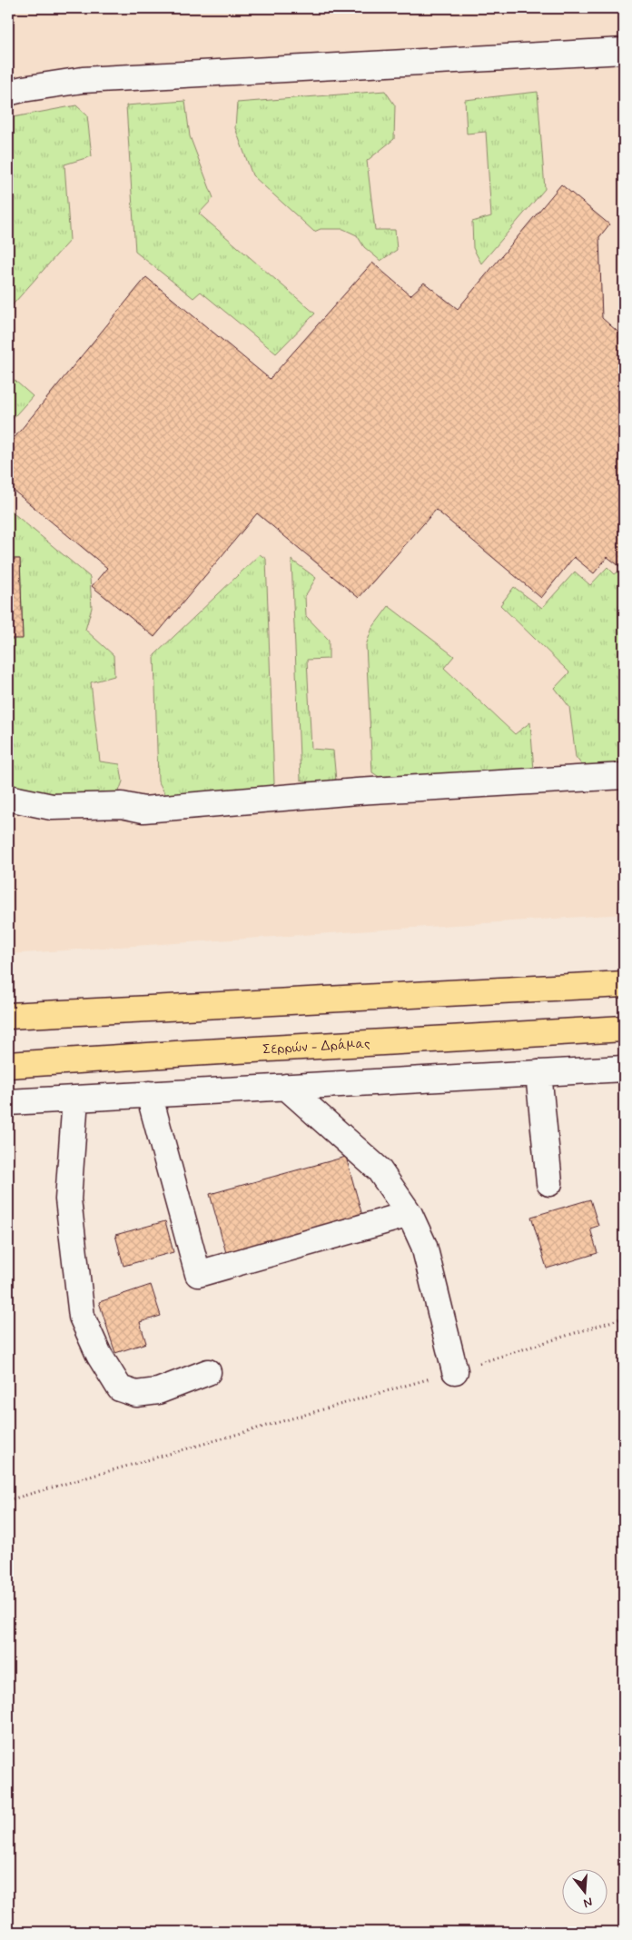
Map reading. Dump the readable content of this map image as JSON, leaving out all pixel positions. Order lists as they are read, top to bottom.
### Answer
{
  "streets": {
    "main road": ["Σερρών - Δράμας"]
  },
  "north": "bottom"
}
